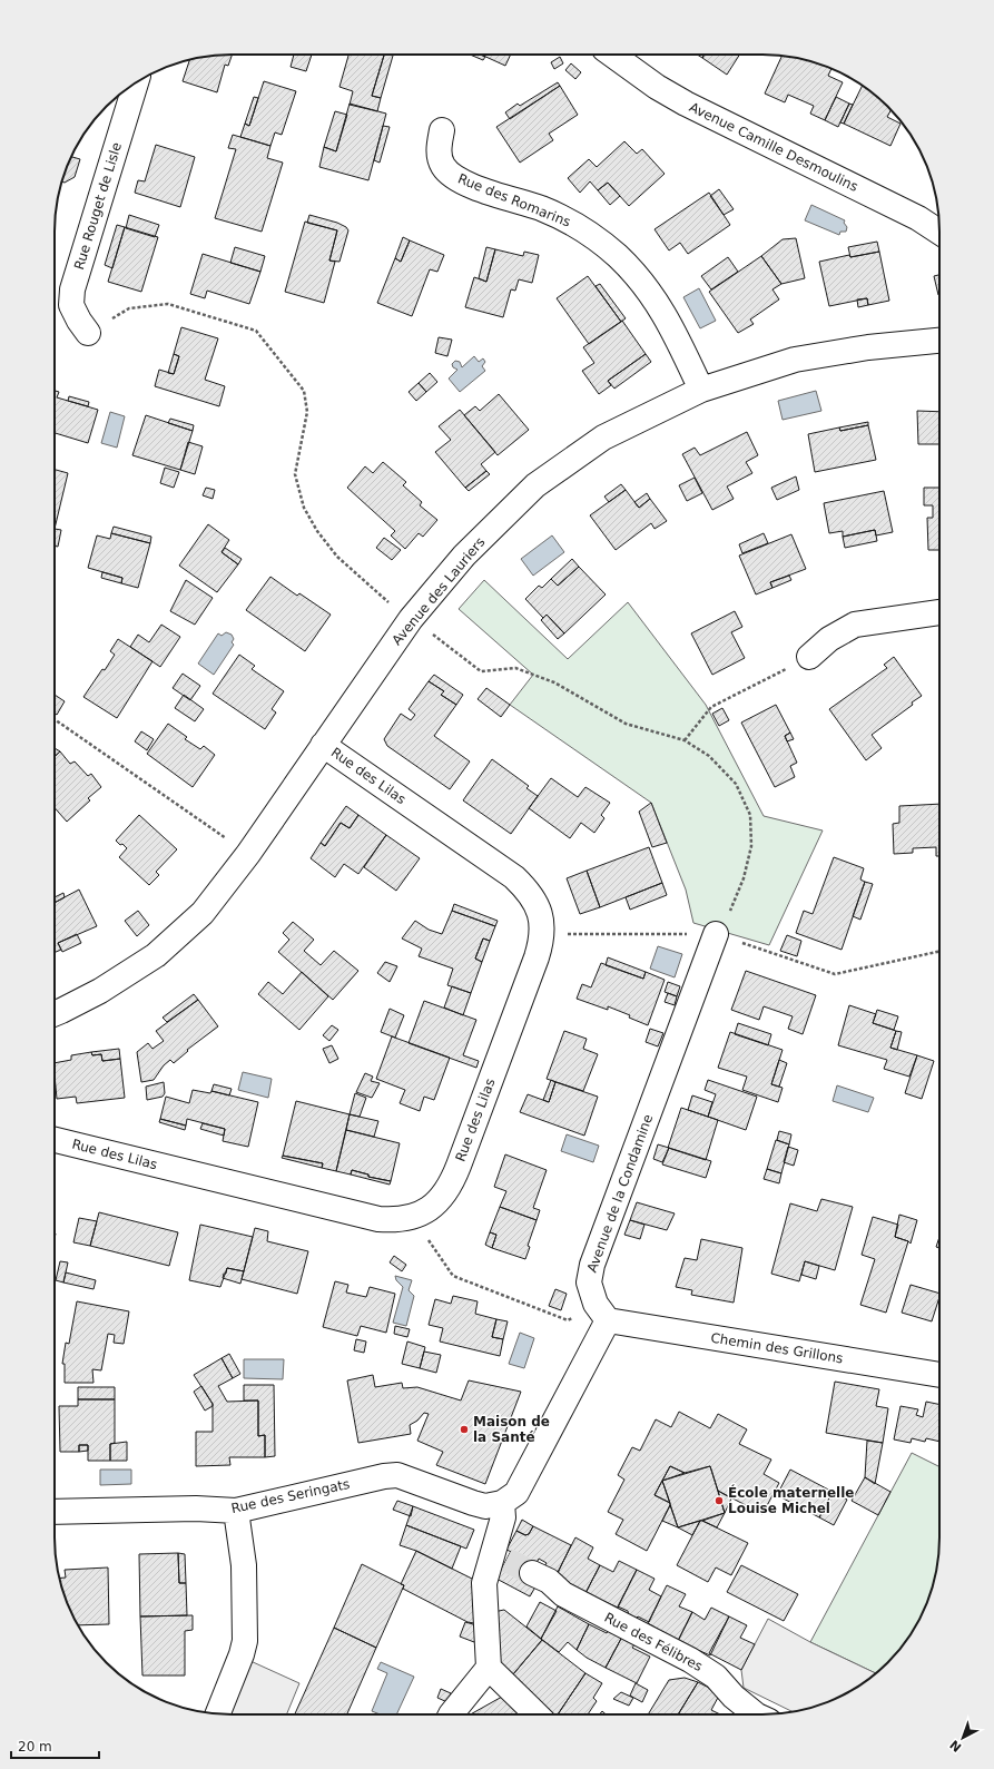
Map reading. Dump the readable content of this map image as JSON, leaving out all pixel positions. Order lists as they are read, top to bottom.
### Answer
{
  "streets": {
    "street": [
      "Avenue Camille Desmoulins",
      "Rue des Romarins",
      "Rue Rouget de Lisle",
      "Avenue des Lauriers",
      "Rue des Lilas",
      "Avenue de la Condamine",
      "Chemin des Grillons",
      "Rue des Seringats",
      "Rue des Félibres"
    ]
  },
  "crossings": [
    ["Rue des Romarins", "Avenue des Lauriers"],
    ["Avenue des Lauriers", "Rue des Lilas"],
    ["Avenue de la Condamine", "Chemin des Grillons"]
  ],
  "places": ["Maison de la Santé", "École maternelle Louise Michel"],
  "scale_bar": "20 m",
  "north": "bottom left"
}
